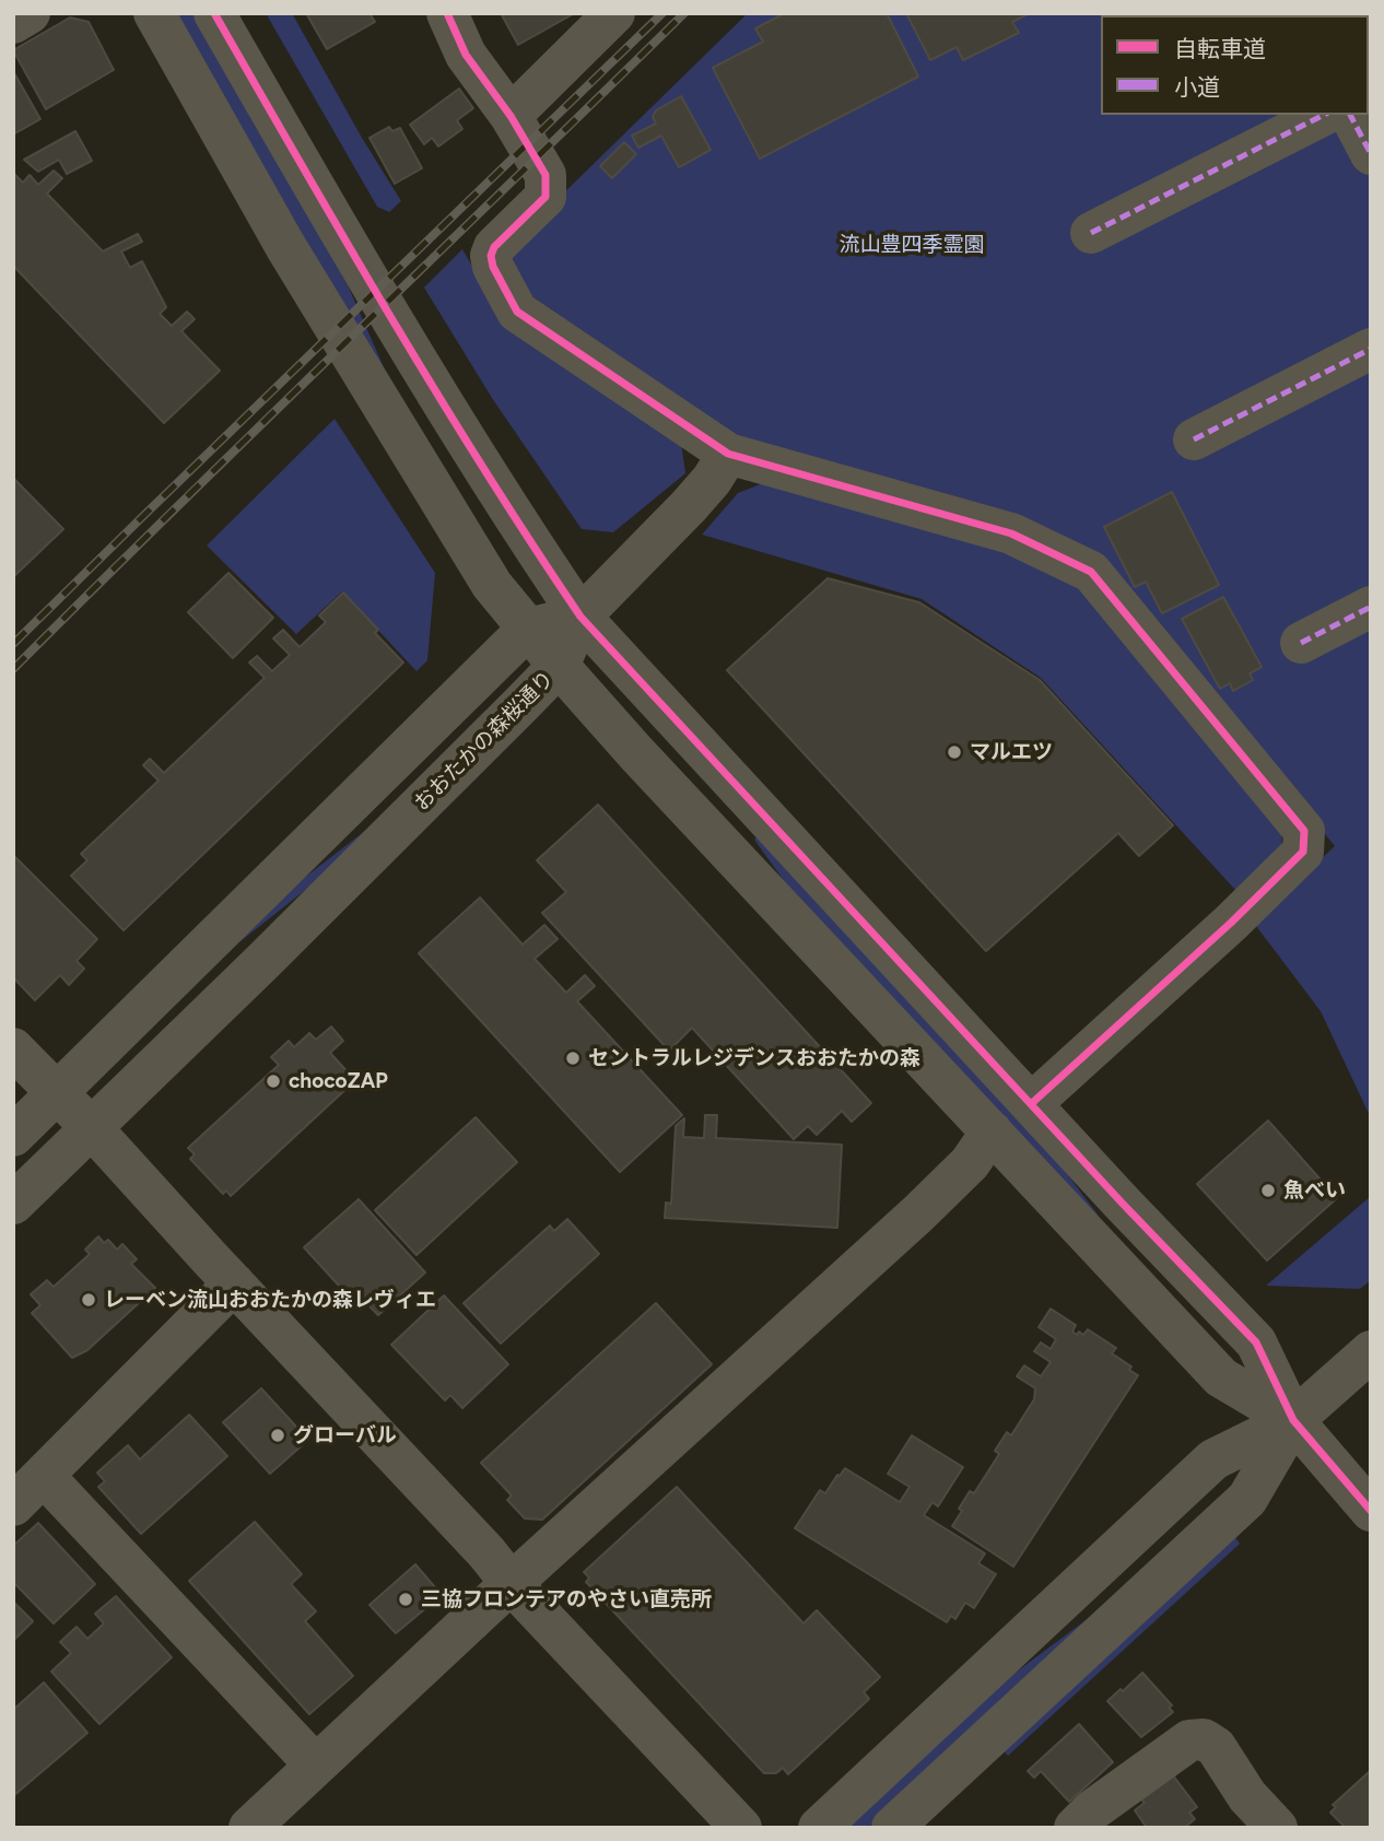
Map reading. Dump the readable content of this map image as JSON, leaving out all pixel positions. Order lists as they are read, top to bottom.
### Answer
{
  "streets": {
    "street": ["おおたかの森桜通り"]
  },
  "parks": ["流山豊四季霊園"],
  "places": [
    "マルエツ",
    "セントラルレジデンスおおたかの森",
    "chocoZAP",
    "魚べい",
    "レーベン流山おおたかの森レヴィエ",
    "グローバル",
    "三協フロンテアのやさい直売所"
  ],
  "legend": ["自転車道", "小道"]
}
